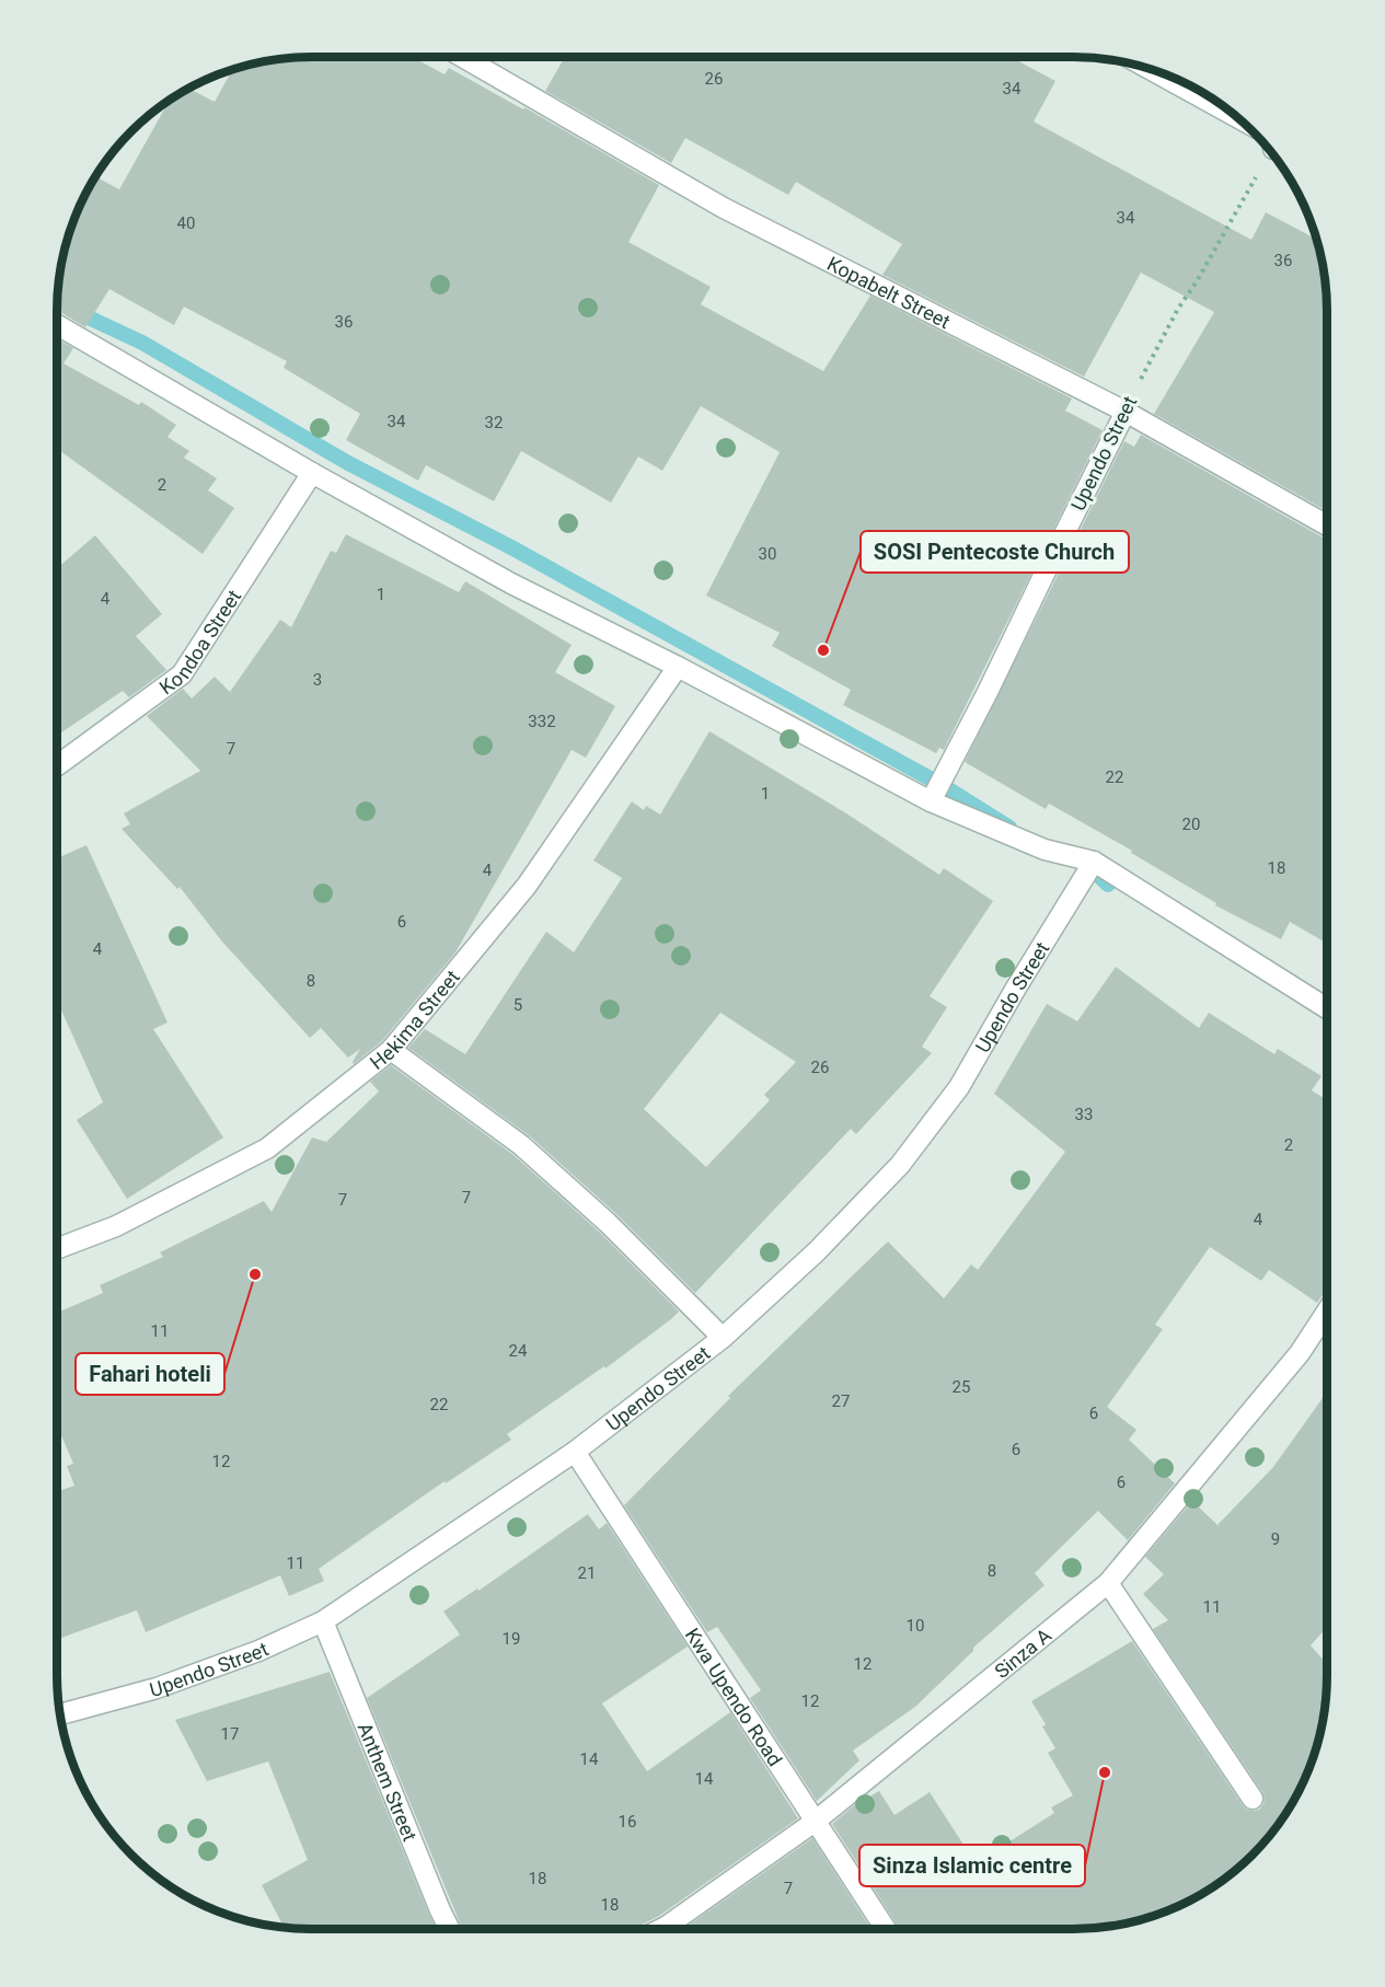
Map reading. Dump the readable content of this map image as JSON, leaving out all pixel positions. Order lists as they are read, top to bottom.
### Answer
{
  "streets": {
    "street": [
      "Kopabelt Street",
      "Upendo Street",
      "Kondoa Street",
      "Hekima Street",
      "Sinza A",
      "Kwa Upendo Road",
      "Anthem Street"
    ]
  },
  "crossings": [
    ["Kopabelt Street", "Upendo Street"],
    ["Upendo Street", "Kwa Upendo Road"],
    ["Upendo Street", "Anthem Street"],
    ["Sinza A", "Kwa Upendo Road"]
  ],
  "places": ["SOSI Pentecoste Church", "Fahari hoteli", "Sinza Islamic centre"],
  "house_numbers": [
    "26",
    "34",
    "34",
    "40",
    "36",
    "36",
    "34",
    "32",
    "2",
    "30",
    "1",
    "4",
    "3",
    "332",
    "7",
    "22",
    "1",
    "20",
    "18",
    "4",
    "6",
    "4",
    "8",
    "5",
    "26",
    "33",
    "2",
    "7",
    "7",
    "4",
    "11",
    "24",
    "25",
    "27",
    "22",
    "6",
    "6",
    "12",
    "6",
    "9",
    "11",
    "8",
    "21",
    "11",
    "10",
    "19",
    "12",
    "12",
    "17",
    "14",
    "14",
    "16",
    "18",
    "7",
    "18"
  ]
}
